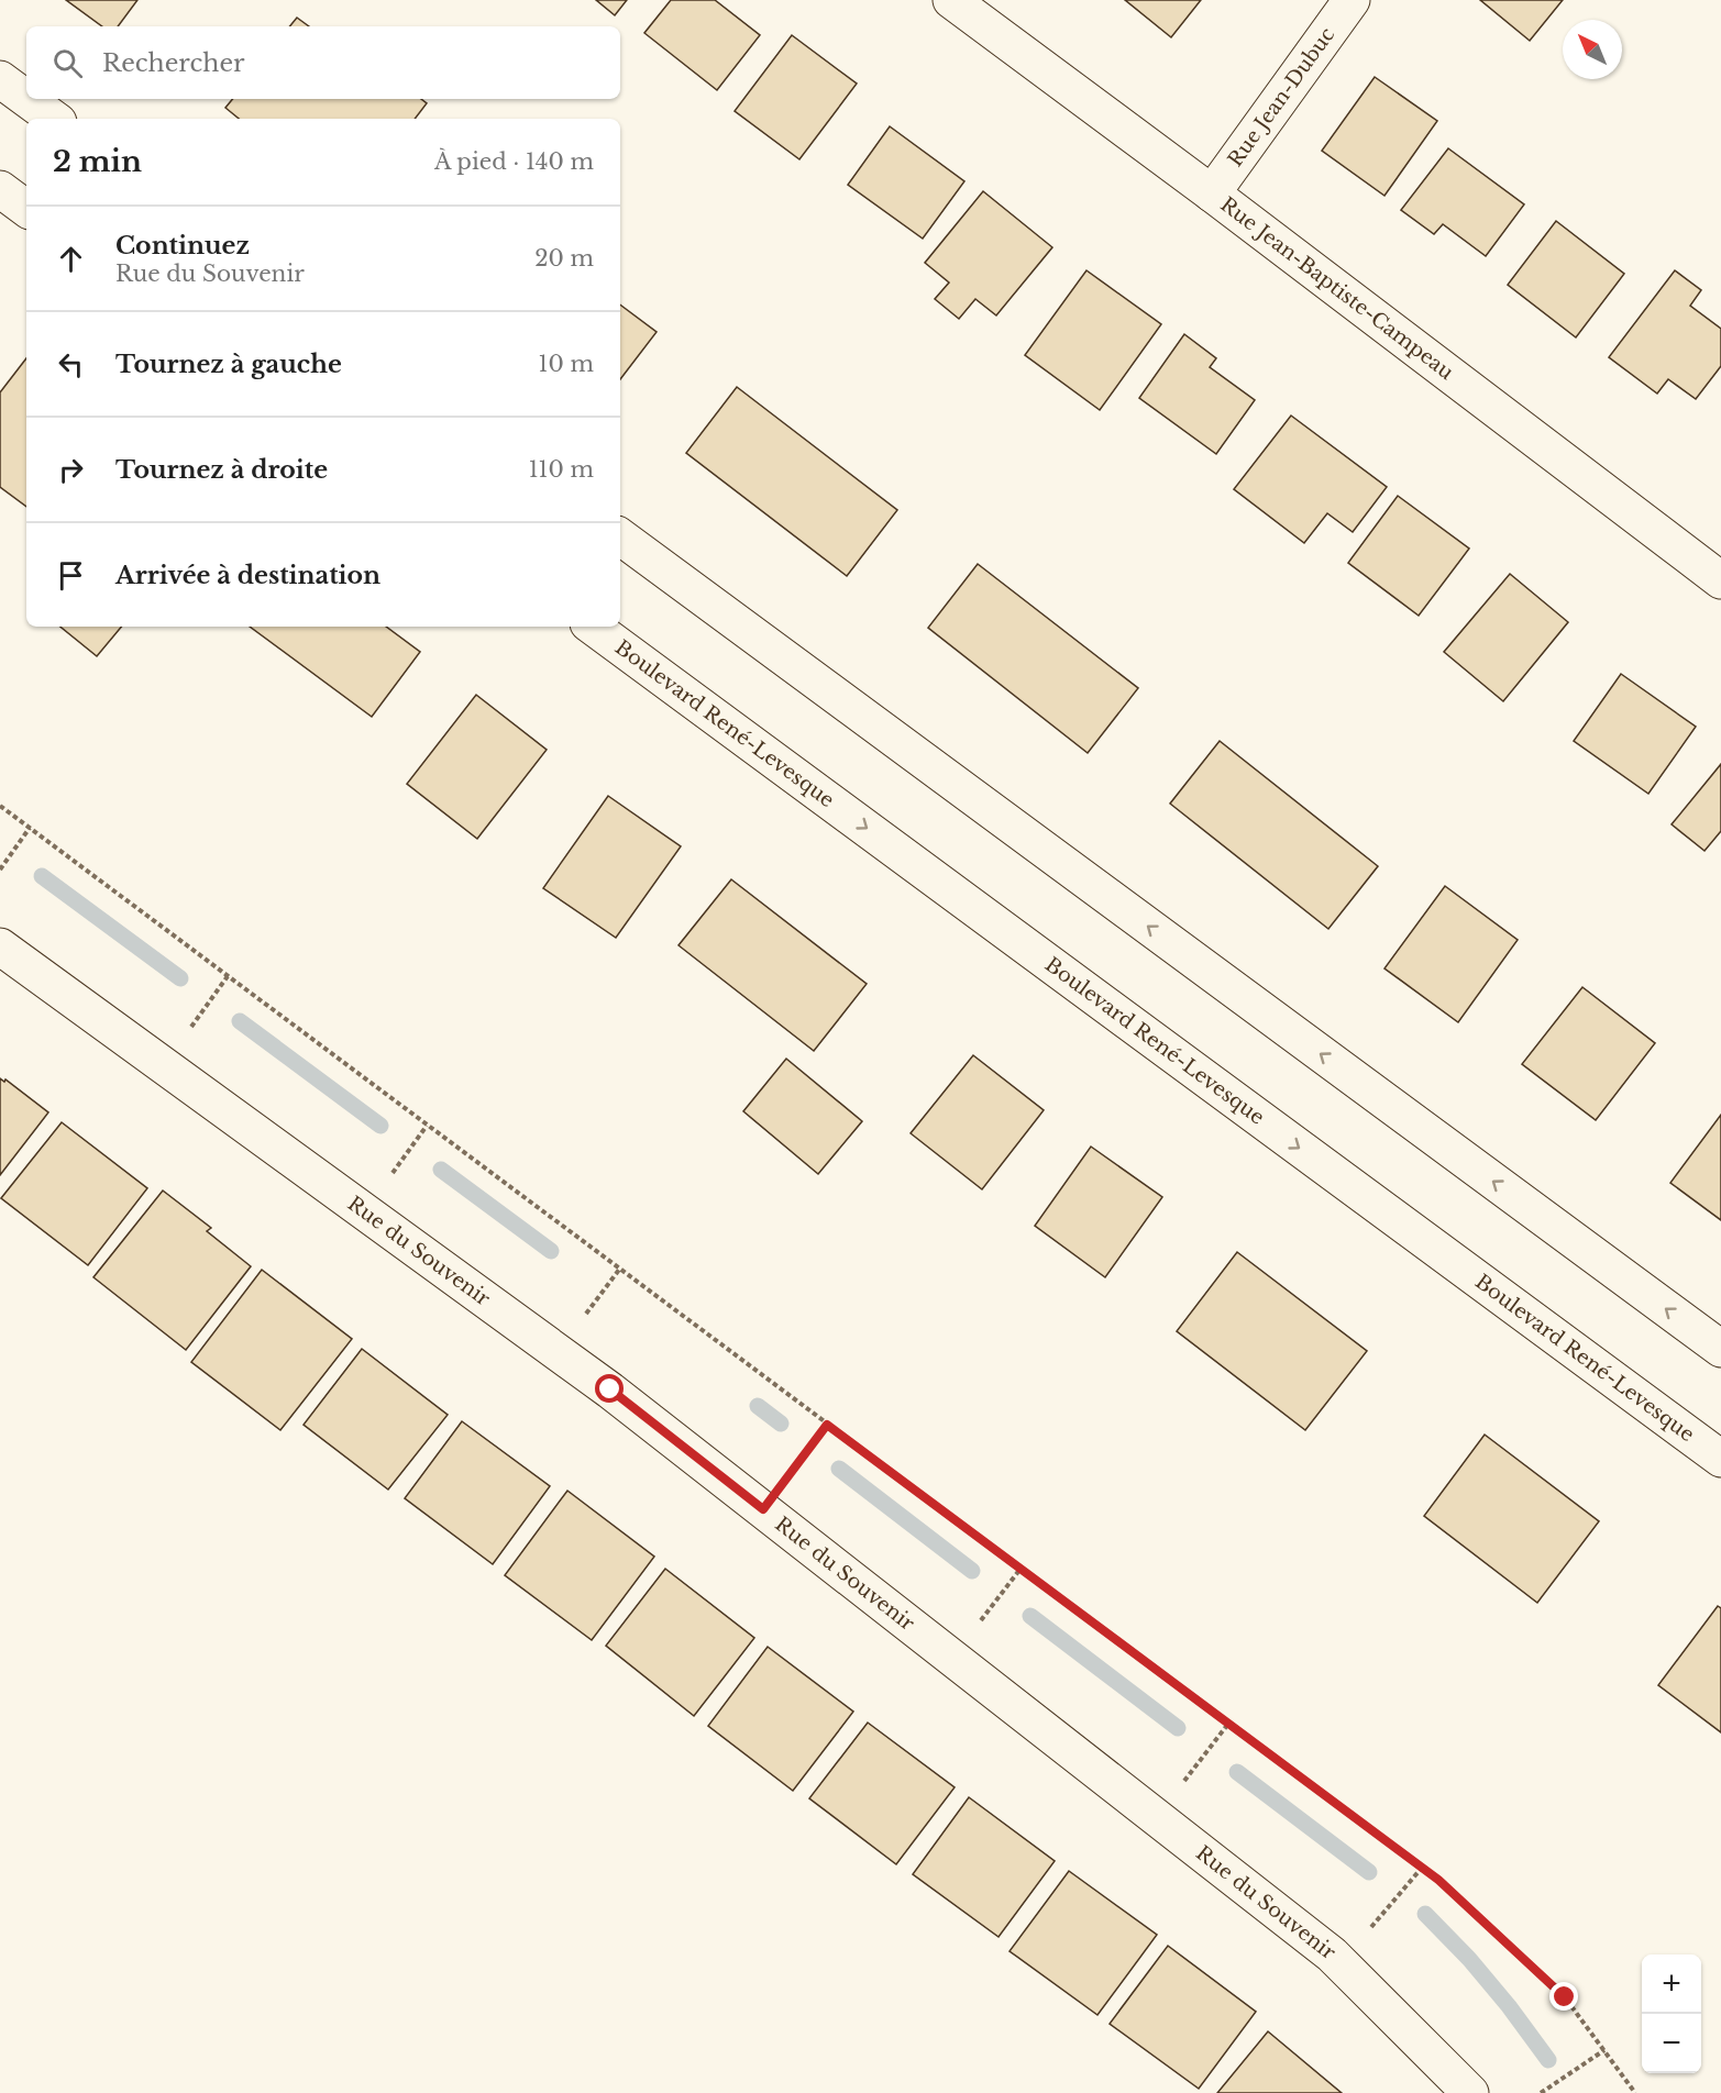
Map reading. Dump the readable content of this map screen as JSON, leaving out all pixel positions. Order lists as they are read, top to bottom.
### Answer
{
  "streets": {
    "street": [
      "Rue Jean-Dubuc",
      "Rue Jean-Baptiste-Campeau",
      "Boulevard René-Levesque",
      "Rue du Souvenir"
    ]
  },
  "crossings": [
    ["Rue Jean-Dubuc", "Rue Jean-Baptiste-Campeau"]
  ],
  "north": "top left",
  "page": {
    "search": "Rechercher",
    "heading": ["2 min", "À pied · 140 m"],
    "list": [
      ["Continuez", "Rue du Souvenir", "20 m"],
      ["Tournez à gauche", "10 m"],
      ["Tournez à droite", "110 m"],
      "Arrivée à destination"
    ],
    "map_buttons": ["+", "−"]
  }
}
